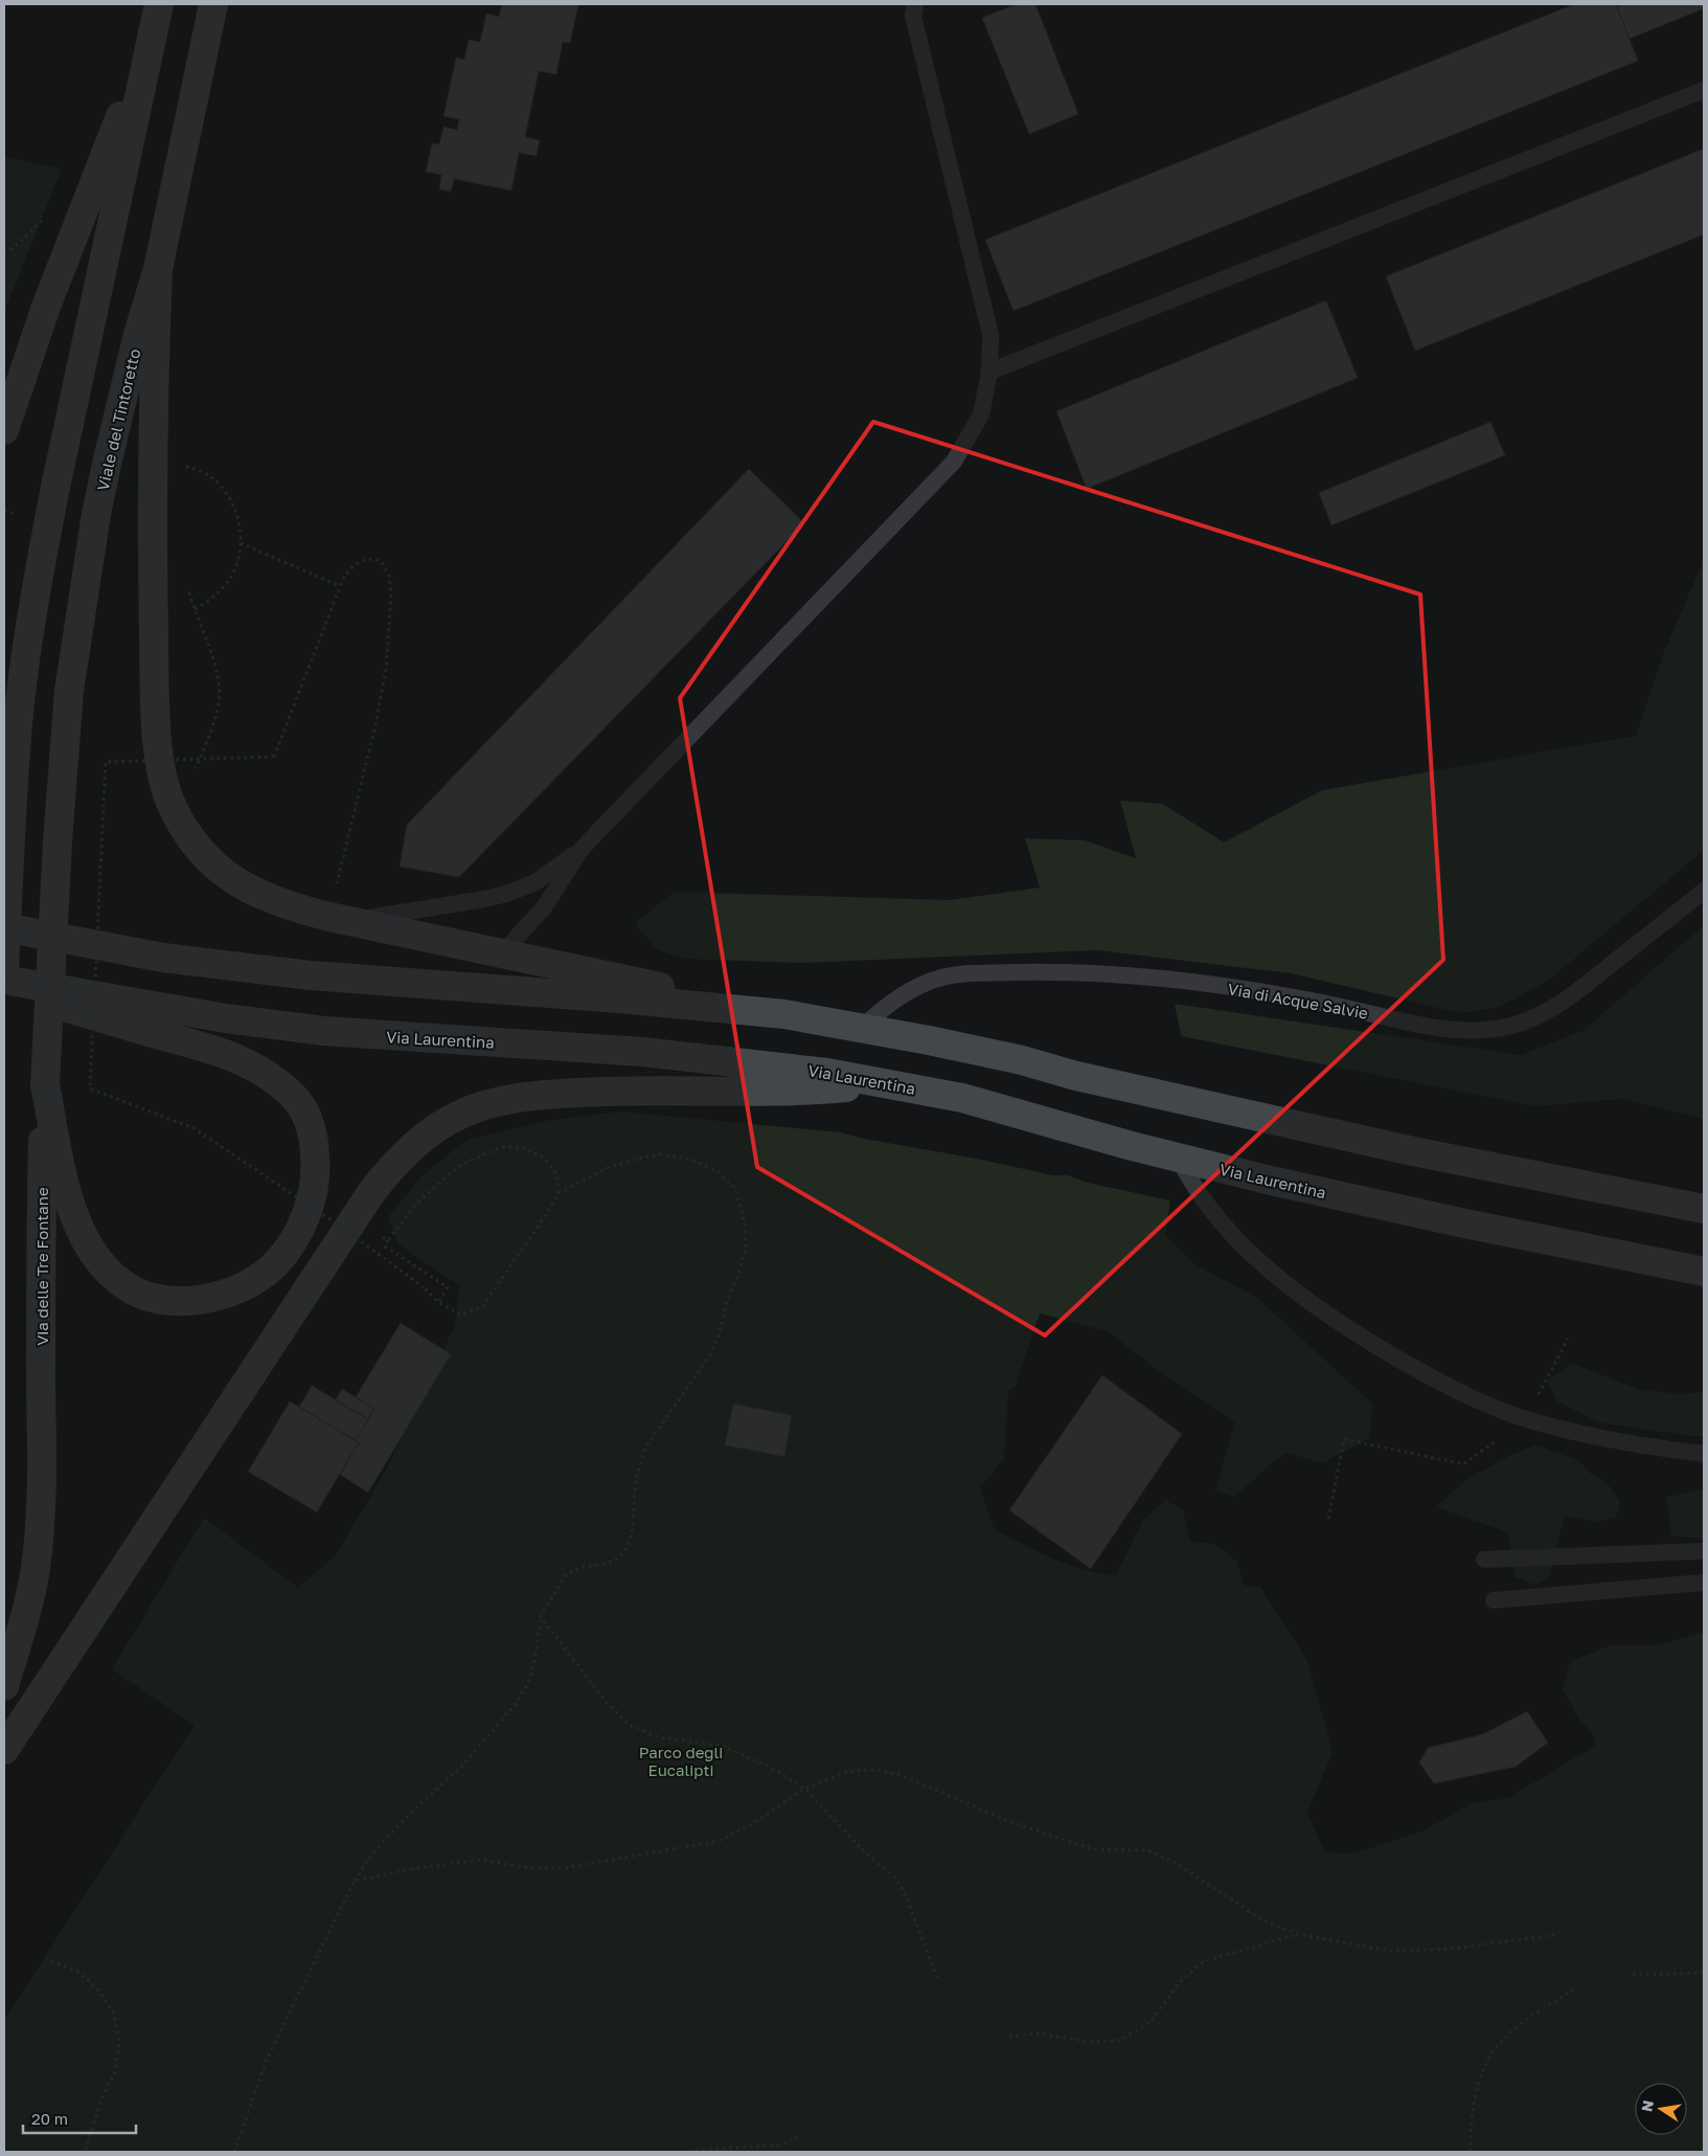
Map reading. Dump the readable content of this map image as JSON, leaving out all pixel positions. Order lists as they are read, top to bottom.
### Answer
{
  "streets": {
    "main road": ["Viale del Tintoretto", "Via Laurentina", "Via delle Tre Fontane"],
    "lane": ["Via di Acque Salvie"]
  },
  "crossings": [
    ["Viale del Tintoretto", "Via delle Tre Fontane"]
  ],
  "parks": ["Parco degli Eucalipti"],
  "scale_bar": "20 m",
  "north": "left"
}
